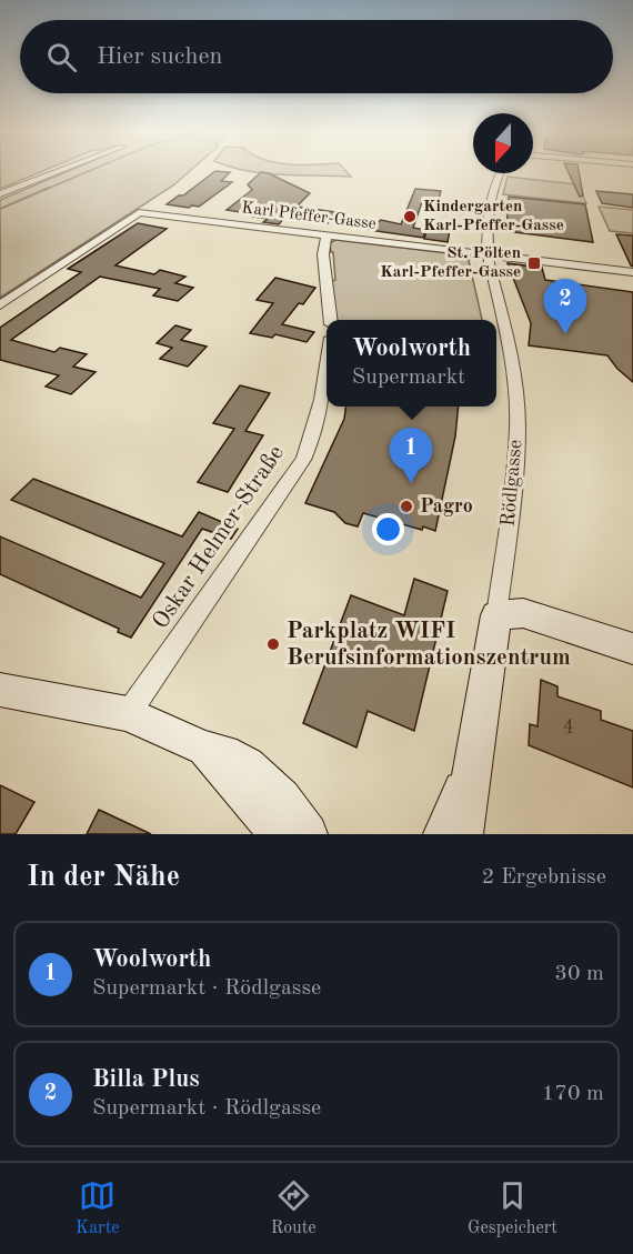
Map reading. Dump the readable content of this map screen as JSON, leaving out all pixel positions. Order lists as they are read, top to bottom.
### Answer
{
  "streets": {
    "street": ["Karl Pfeffer-Gasse", "Rödlgasse", "Oskar Helmer-Straße"]
  },
  "crossings": [
    ["Karl Pfeffer-Gasse", "Rödlgasse"]
  ],
  "places": {
    "other": ["Kindergarten Karl-Pfeffer-Gasse", "Pagro", "Parkplatz WIFI Berufsinformationszentrum"],
    "transit": ["St. Pölten Karl-Pfeffer-Gasse"]
  },
  "house_numbers": ["4"],
  "north": "bottom",
  "page": {
    "search": "Hier suchen",
    "pins": ["2", "1"],
    "popup": ["Woolworth", "Supermarkt"],
    "heading": ["In der Nähe", "2 Ergebnisse"],
    "list": [
      {
        "mark": "1",
        "name": "Woolworth",
        "note": "Supermarkt · Rödlgasse",
        "value": "30 m"
      },
      {
        "mark": "2",
        "name": "Billa Plus",
        "note": "Supermarkt · Rödlgasse",
        "value": "170 m"
      }
    ],
    "nav": ["Karte", "Route", "Gespeichert"]
  }
}
